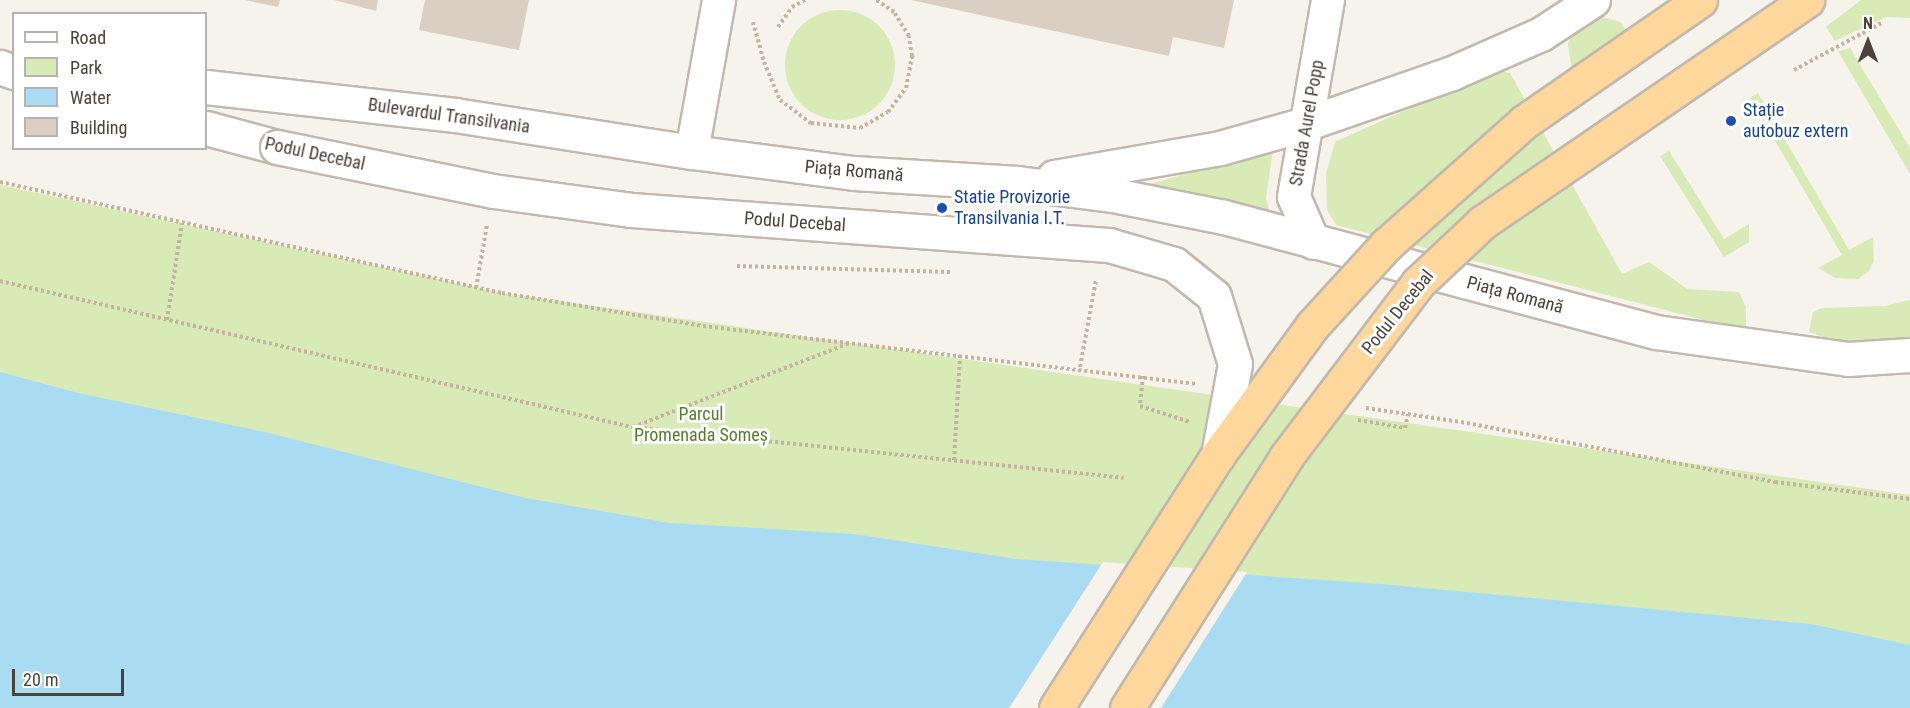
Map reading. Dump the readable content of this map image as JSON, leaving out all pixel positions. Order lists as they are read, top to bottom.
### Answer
{
  "streets": {
    "main road": ["Podul Decebal"],
    "street": ["Bulevardul Transilvania", "Strada Aurel Popp", "Piața Romană"]
  },
  "crossings": [
    ["Bulevardul Transilvania", "Piața Romană"],
    ["Strada Aurel Popp", "Piața Romană"]
  ],
  "parks": ["Parcul Promenada Someș"],
  "places": ["Stație autobuz extern", "Statie Provizorie Transilvania I.T."],
  "legend": [
    "Road",
    "Park",
    "Water",
    "Building"
  ],
  "scale_bar": "20 m",
  "north": "top"
}
